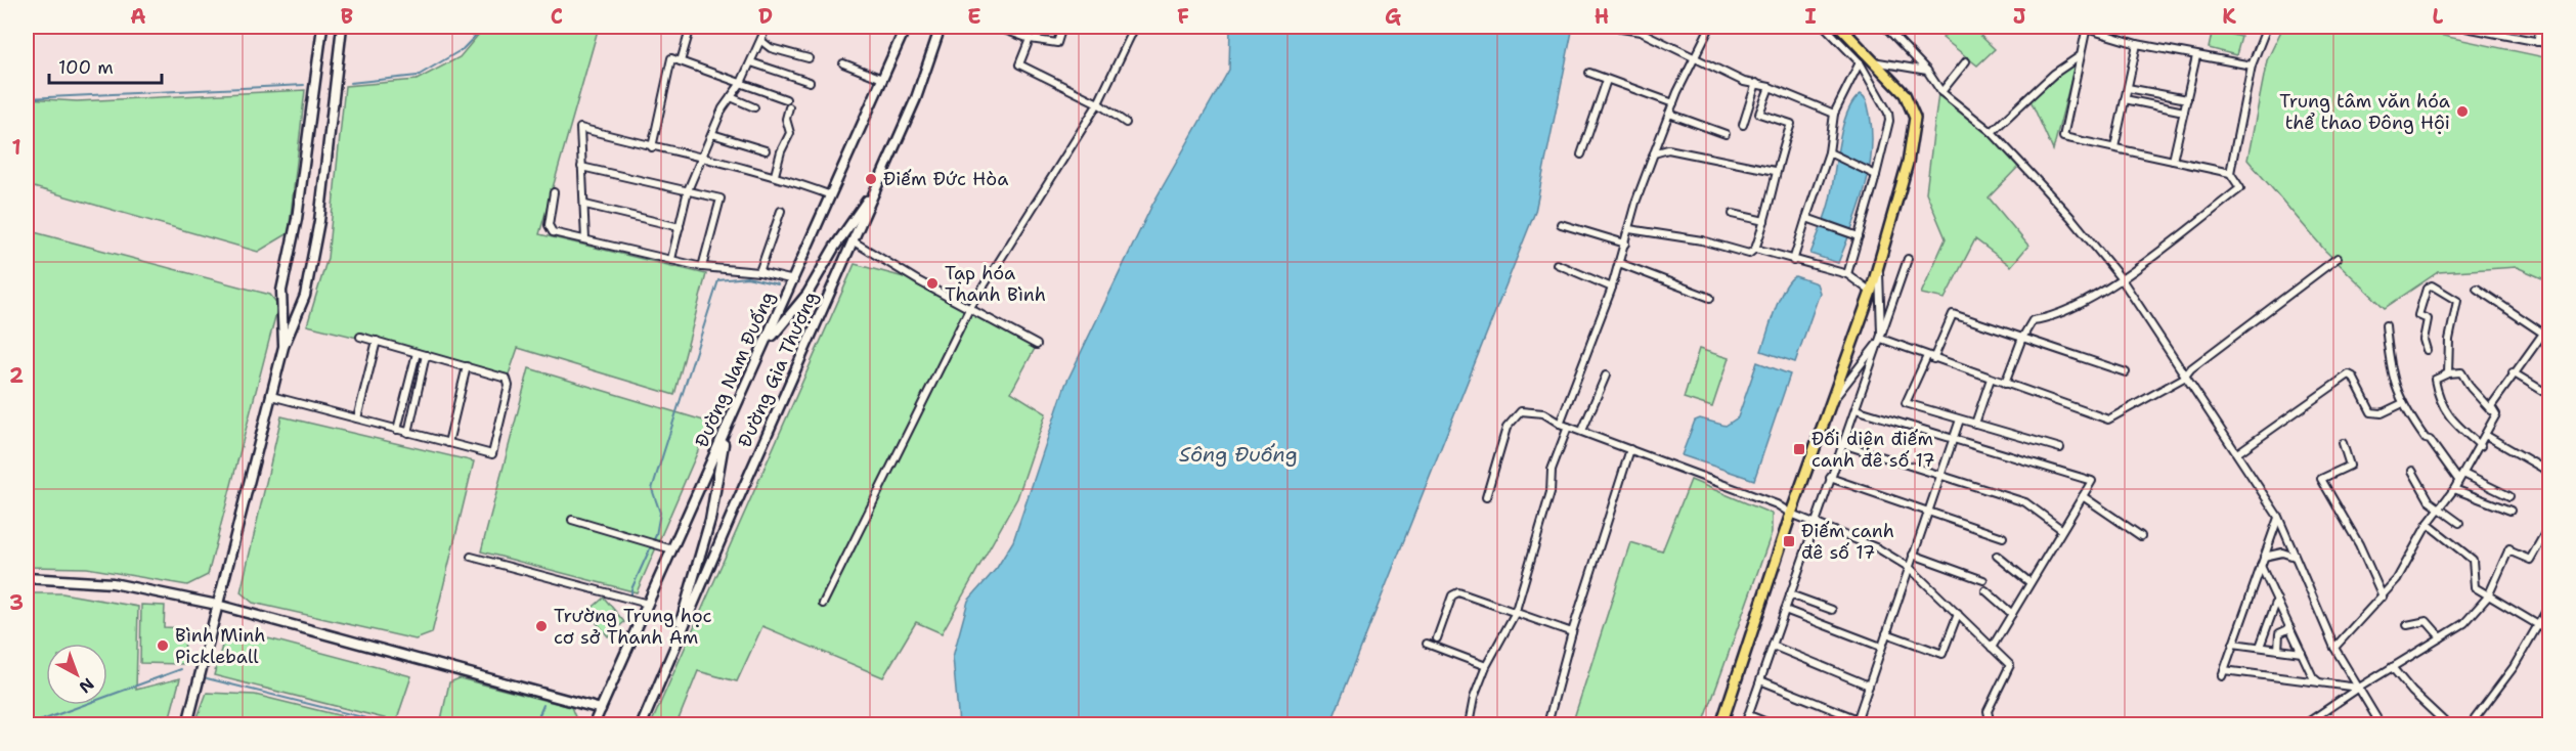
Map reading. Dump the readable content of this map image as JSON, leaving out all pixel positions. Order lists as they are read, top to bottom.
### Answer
{
  "streets": {
    "main road": ["Đường Nam Đuống", "Đường Gia Thượng"]
  },
  "water": ["Sông Đuống"],
  "places": {
    "other": [
      "Trung tâm văn hóa thể thao Đông Hội",
      "Điếm Đức Hòa",
      "Tạp hóa Thanh Bình",
      "Trường Trung học cơ sở Thanh Am",
      "Bình Minh Pickleball"
    ],
    "transit": ["Đối diện điếm canh đê số 17", "Điếm canh đê số 17"]
  },
  "scale_bar": "100 m",
  "north": "bottom right",
  "grid": {
    "columns": [
      "A",
      "B",
      "C",
      "D",
      "E",
      "F",
      "G",
      "H",
      "I",
      "J",
      "K",
      "L"
    ],
    "rows": ["1", "2", "3"]
  }
}
